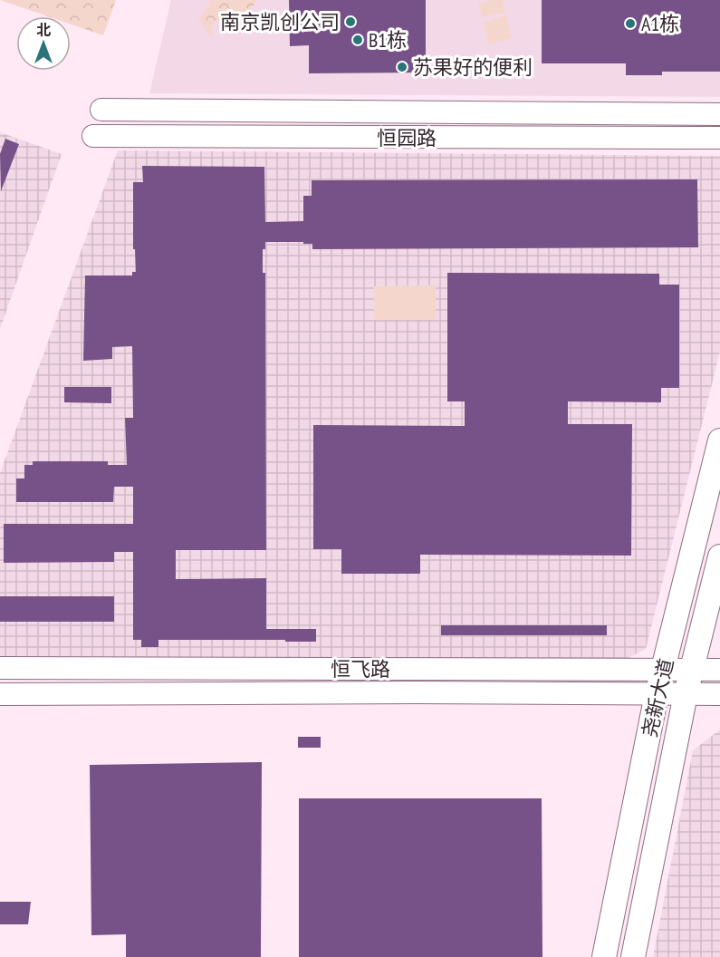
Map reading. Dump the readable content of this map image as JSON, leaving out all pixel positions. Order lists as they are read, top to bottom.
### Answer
{
  "streets": {
    "main road": ["恒园路", "恒飞路", "尧新大道"]
  },
  "crossings": [
    ["恒飞路", "尧新大道"]
  ],
  "places": [
    "南京凯创公司",
    "A1栋",
    "B1栋",
    "苏果好的便利"
  ],
  "north": "top"
}
